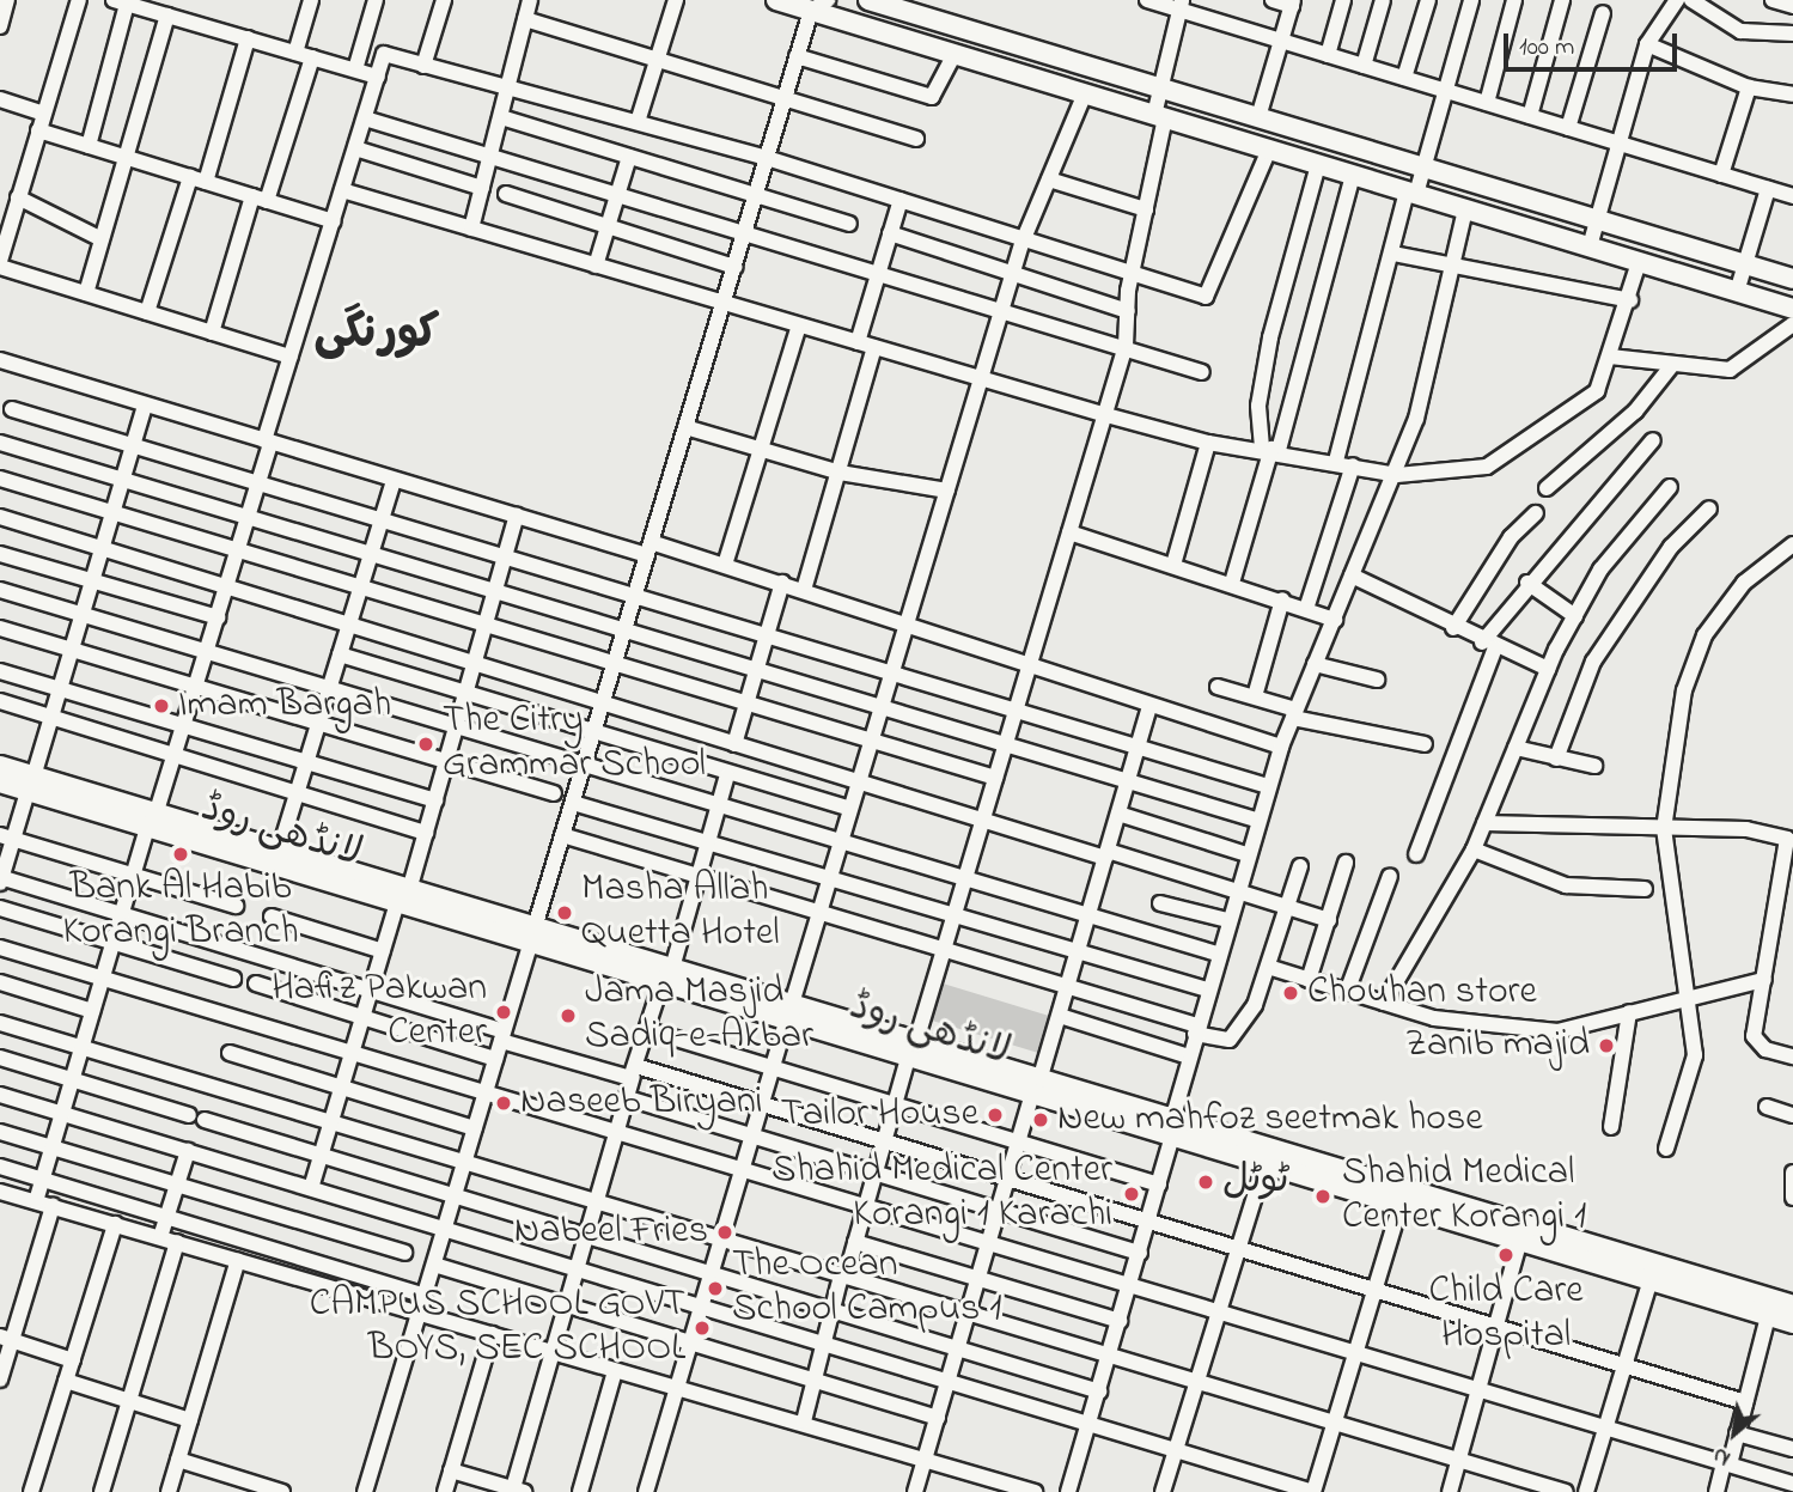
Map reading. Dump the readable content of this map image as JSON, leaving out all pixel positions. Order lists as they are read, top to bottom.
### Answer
{
  "streets": {
    "main road": ["لانڈھی روڈ"]
  },
  "districts": ["کورنگی"],
  "places": [
    "Imam Bargah",
    "The Citry Grammar School",
    "Bank Al Habib Korangi Branch",
    "Masha Allah Quetta Hotel",
    "Chouhan store",
    "Hafiz Pakwan Center",
    "Jama Masjid Sadiq-e-Akbar",
    "Zanib majid",
    "Naseeb Biryani",
    "Tailor House",
    "New mahfoz seetmak hose",
    "ٹوٹل",
    "Shahid Medical Center Korangi 1 Karachi",
    "Shahid Medical Center Korangi 1",
    "Nabeel Fries",
    "Child Care Hospital",
    "The Ocean School Campus 1",
    "CAMPUS SCHOOL GOVT BOYS, SEC SCHOOL"
  ],
  "scale_bar": "100 m",
  "north": "bottom left"
}
